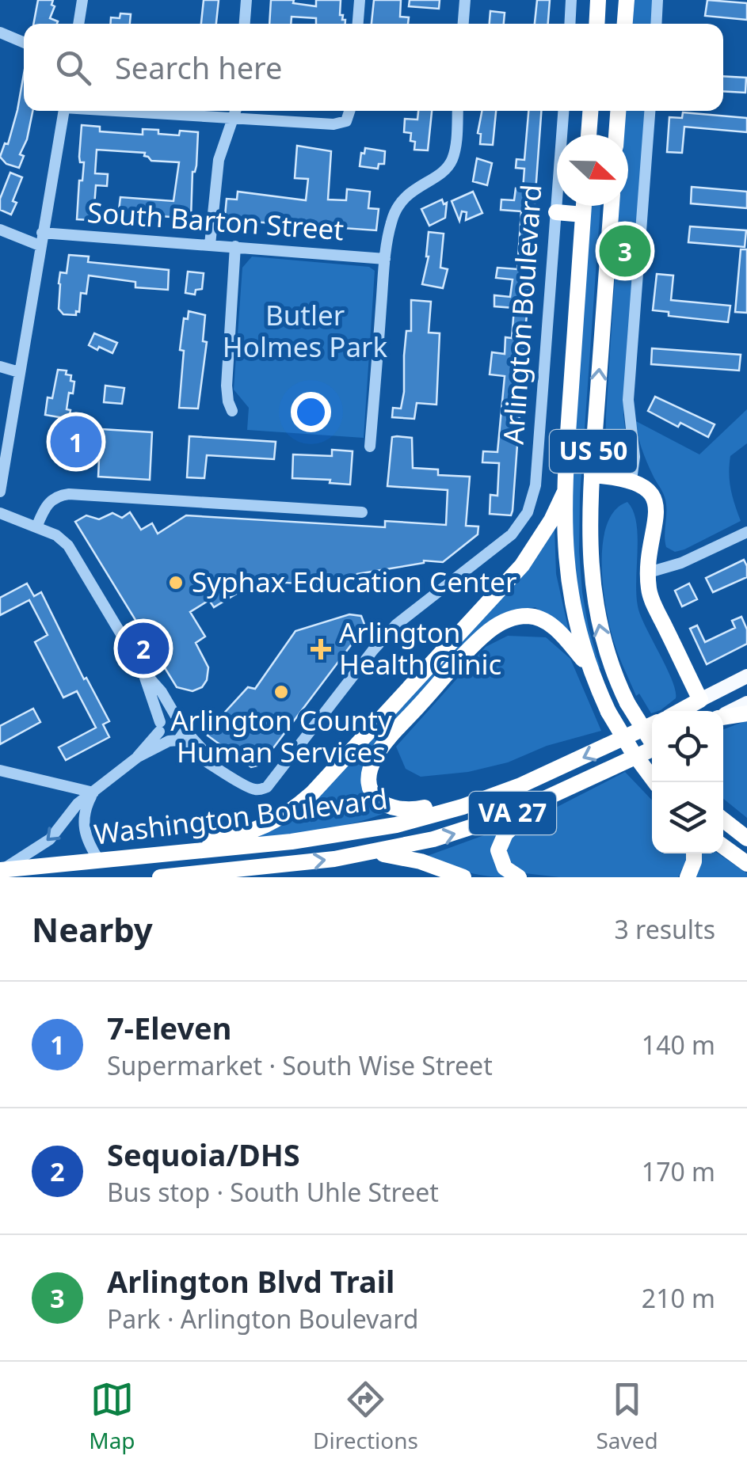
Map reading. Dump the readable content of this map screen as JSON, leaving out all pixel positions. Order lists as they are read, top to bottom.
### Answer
{
  "streets": {
    "highway": [
      "Arlington Boulevard",
      "US 50",
      "VA 27",
      "Washington Boulevard"
    ],
    "street": ["South Barton Street"]
  },
  "crossings": [
    ["Arlington Boulevard", "Washington Boulevard"]
  ],
  "parks": ["Butler Holmes Park"],
  "places": {
    "other": ["Syphax Education Center", "Arlington County Human Services"],
    "health": ["Arlington Health Clinic"]
  },
  "north": "right",
  "page": {
    "search": "Search here",
    "pins": ["3", "1", "2"],
    "heading": ["Nearby", "3 results"],
    "list": [
      {
        "mark": "1",
        "name": "7-Eleven",
        "note": "Supermarket · South Wise Street",
        "value": "140 m"
      },
      {
        "mark": "2",
        "name": "Sequoia/DHS",
        "note": "Bus stop · South Uhle Street",
        "value": "170 m"
      },
      {
        "mark": "3",
        "name": "Arlington Blvd Trail",
        "note": "Park · Arlington Boulevard",
        "value": "210 m"
      }
    ],
    "nav": ["Map", "Directions", "Saved"]
  }
}
